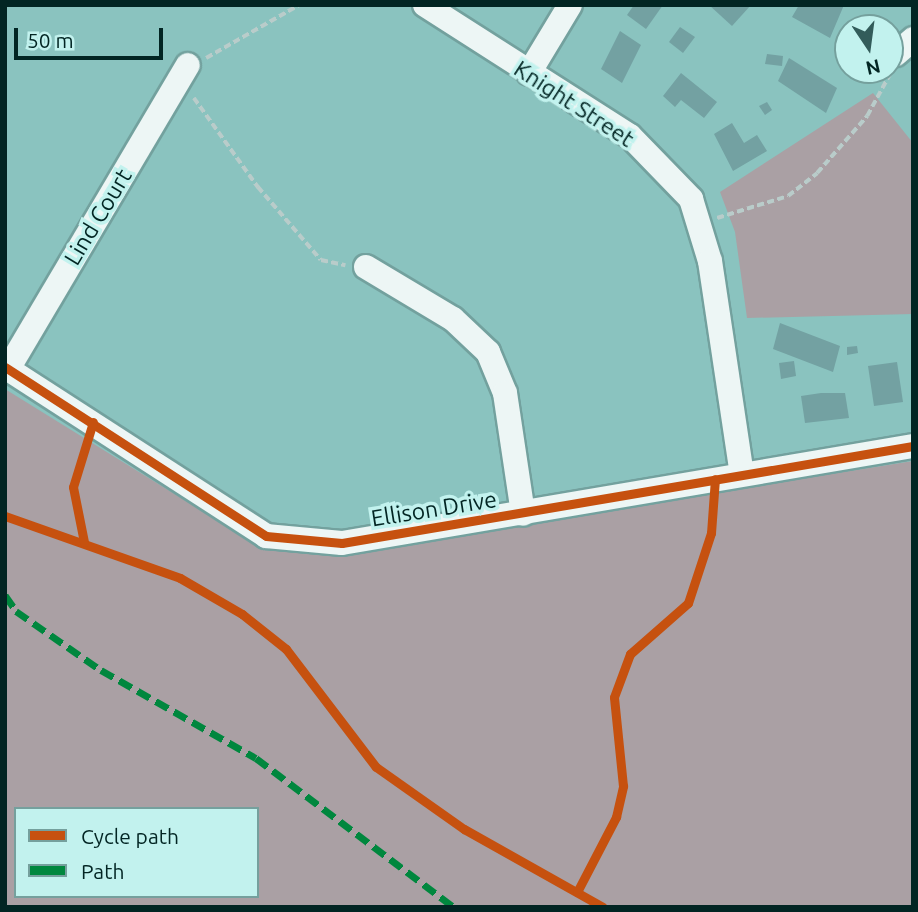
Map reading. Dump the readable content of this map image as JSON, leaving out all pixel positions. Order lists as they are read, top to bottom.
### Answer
{
  "streets": {
    "street": ["Knight Street", "Lind Court", "Ellison Drive"]
  },
  "crossings": [
    ["Knight Street", "Ellison Drive"],
    ["Lind Court", "Ellison Drive"]
  ],
  "legend": ["Cycle path", "Path"],
  "scale_bar": "50 m",
  "north": "bottom"
}
